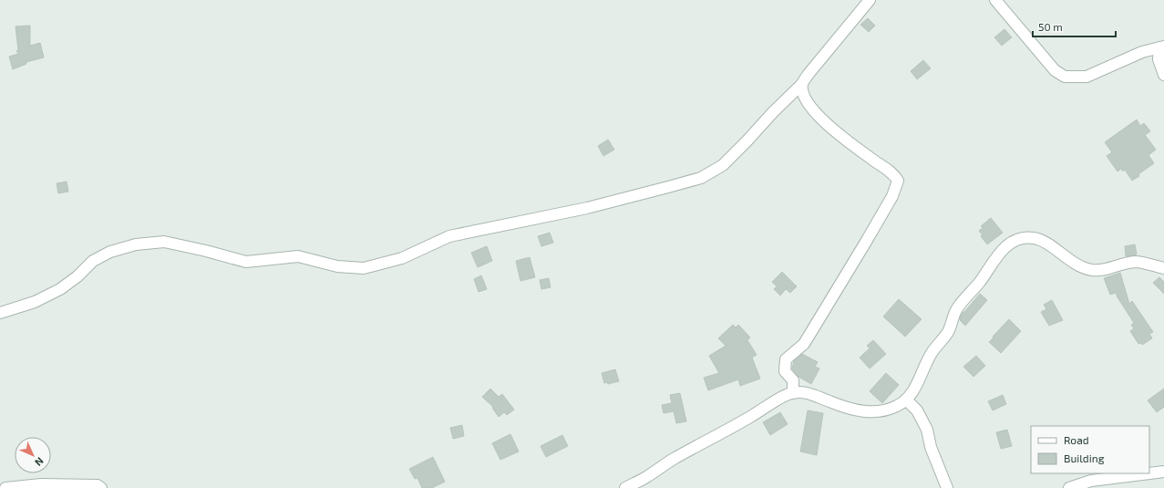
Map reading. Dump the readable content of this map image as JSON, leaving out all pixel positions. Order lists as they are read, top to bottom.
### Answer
{
  "legend": ["Road", "Building"],
  "scale_bar": "50 m",
  "north": "bottom right"
}
